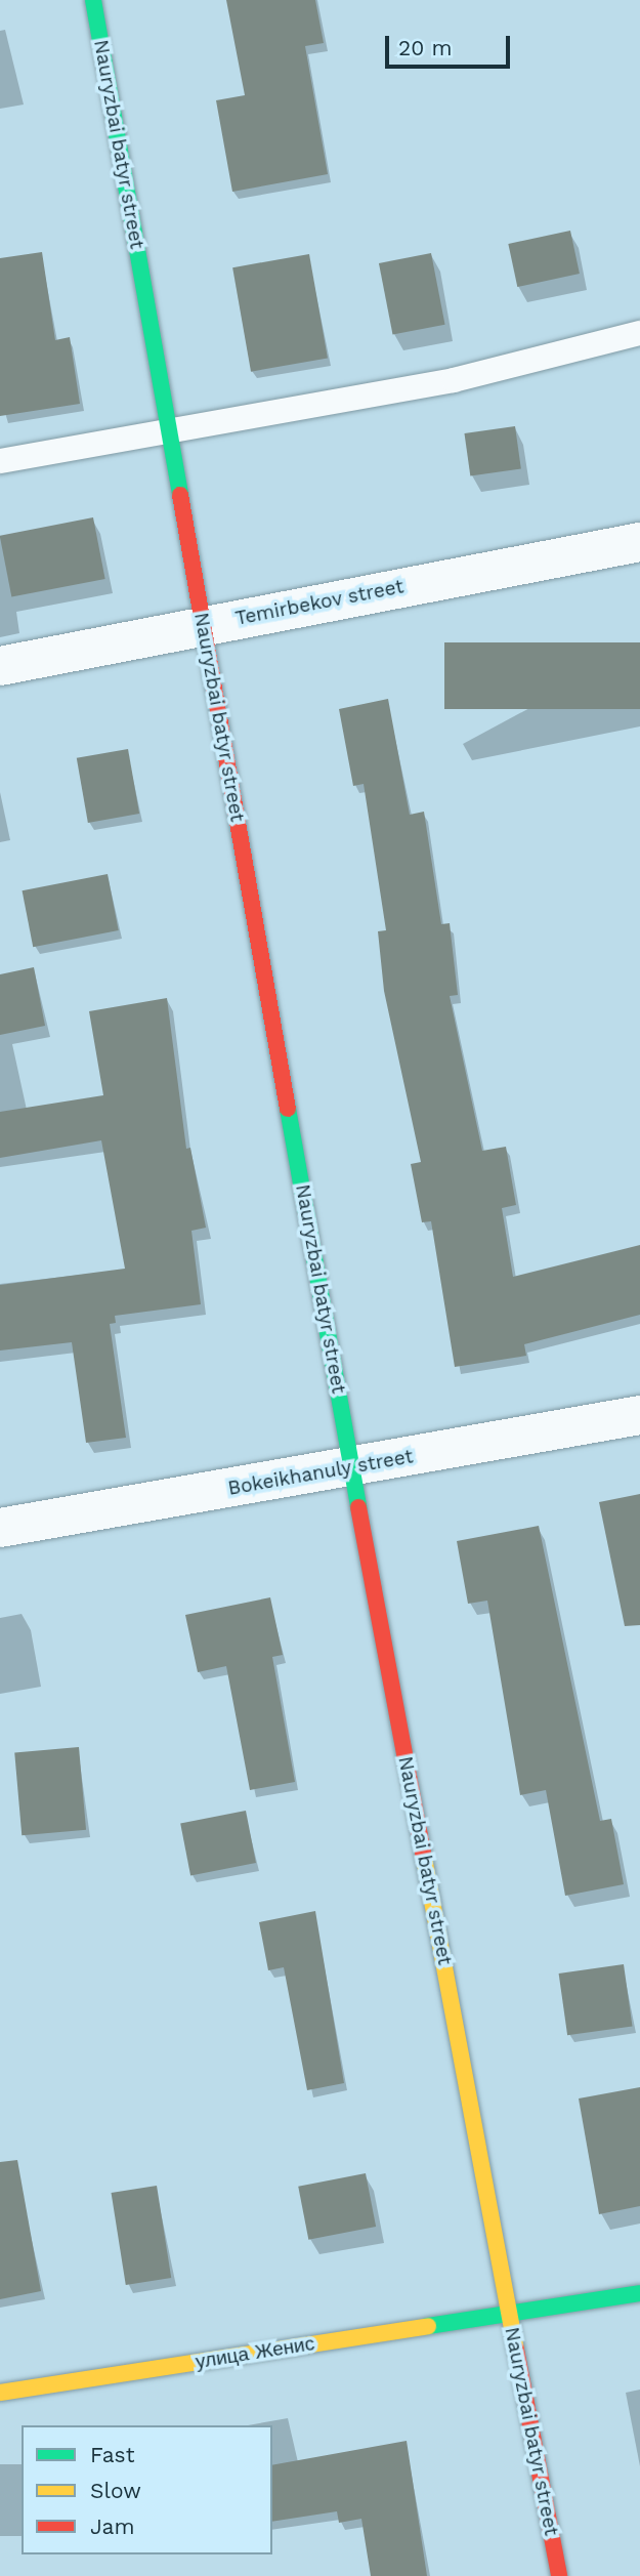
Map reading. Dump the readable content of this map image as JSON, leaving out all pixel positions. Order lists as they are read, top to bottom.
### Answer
{
  "streets": {
    "street": [
      "Nauryzbai batyr street",
      "Temirbekov street",
      "Bokeikhanuly street",
      "улица Женис"
    ]
  },
  "crossings": [
    ["Nauryzbai batyr street", "Temirbekov street"],
    ["Nauryzbai batyr street", "Bokeikhanuly street"],
    ["Nauryzbai batyr street", "улица Женис"]
  ],
  "legend": ["Fast", "Slow", "Jam"],
  "scale_bar": "20 m"
}
